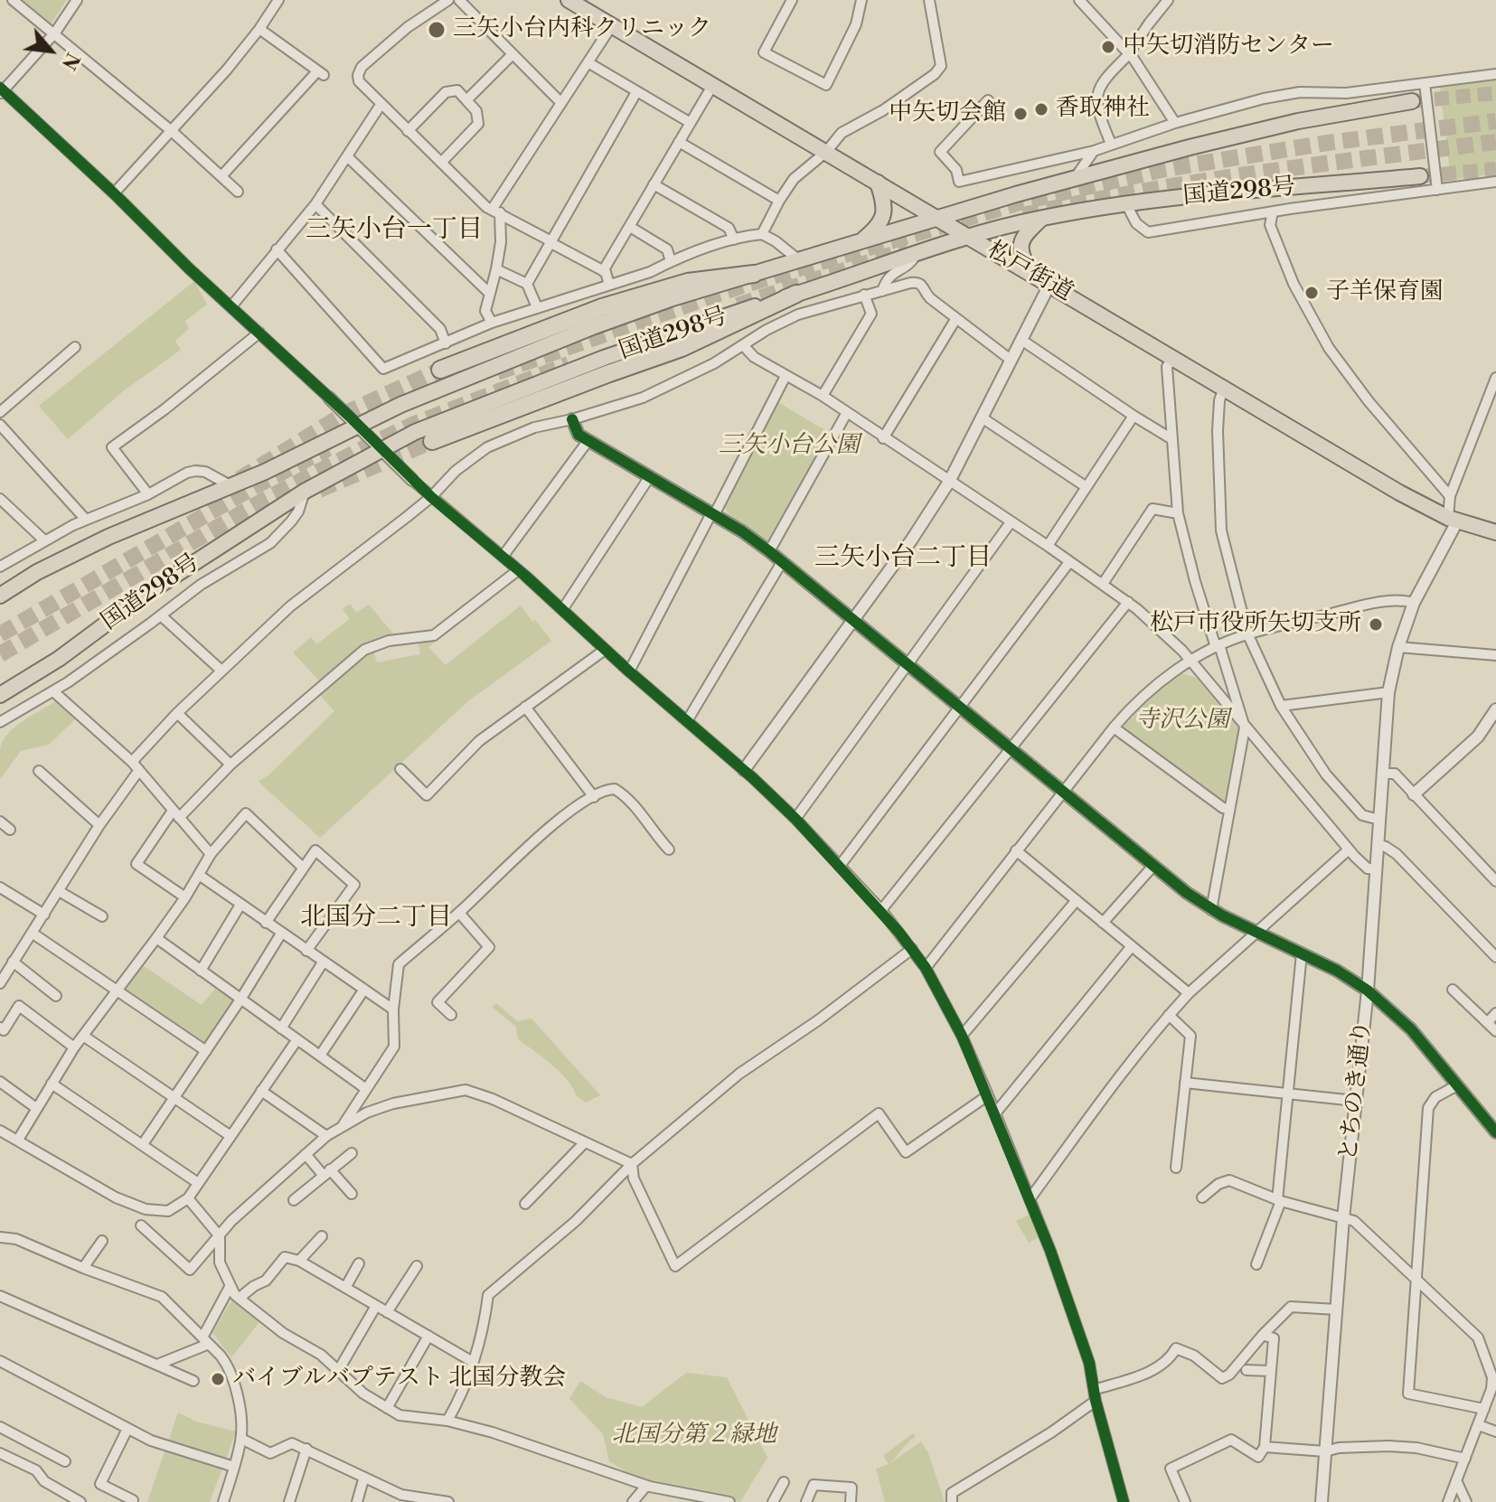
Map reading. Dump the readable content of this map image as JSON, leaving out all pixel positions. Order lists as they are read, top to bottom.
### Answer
{
  "streets": {
    "main road": ["国道298号", "松戸街道"],
    "street": ["とちのき通り"]
  },
  "crossings": [
    ["国道298号", "松戸街道"],
    ["松戸街道", "とちのき通り"]
  ],
  "districts": ["三矢小台一丁目", "三矢小台二丁目", "北国分二丁目"],
  "parks": ["三矢小台公園", "寺沢公園", "北国分第２緑地"],
  "places": [
    "三矢小台内科クリニック",
    "中矢切消防センター",
    "香取神社",
    "中矢切会館",
    "子羊保育園",
    "松戸市役所矢切支所",
    "バイブルバプテスト 北国分教会"
  ],
  "north": "bottom right"
}
